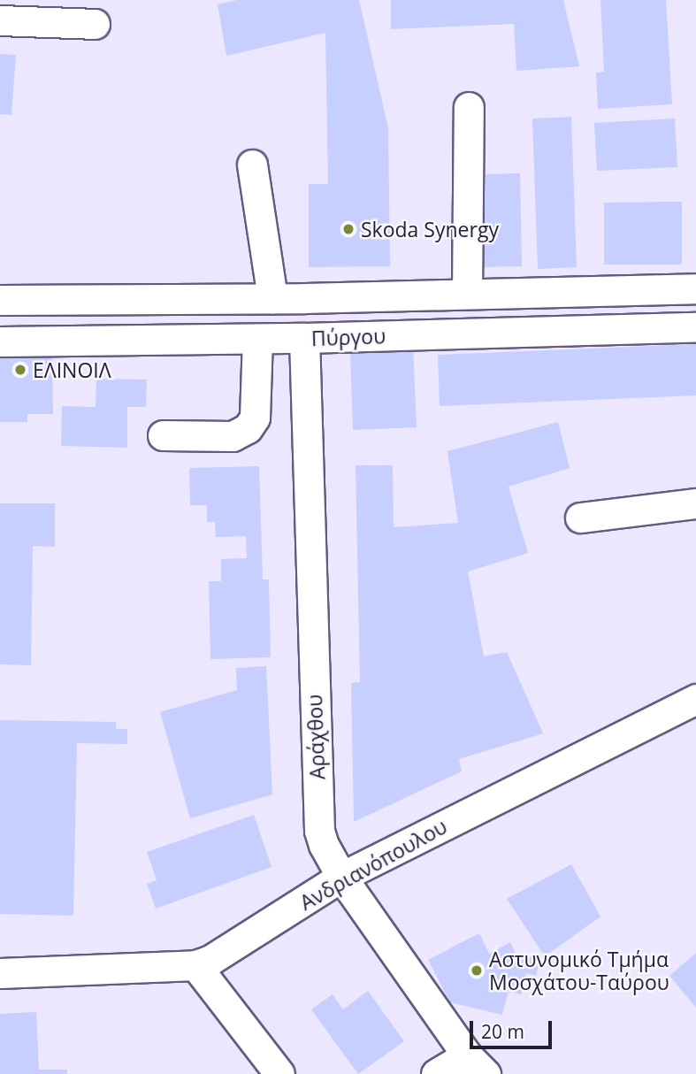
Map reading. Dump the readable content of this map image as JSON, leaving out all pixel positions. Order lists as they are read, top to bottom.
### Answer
{
  "streets": {
    "street": ["Πύργου", "Αράχθου", "Ανδριανόπουλου"]
  },
  "crossings": [
    ["Πύργου", "Αράχθου"],
    ["Αράχθου", "Ανδριανόπουλου"]
  ],
  "places": ["Skoda Synergy", "ΕΛΙΝΟΙΛ", "Αστυνομικό Τμήμα Μοσχάτου-Ταύρου"],
  "scale_bar": "20 m"
}
